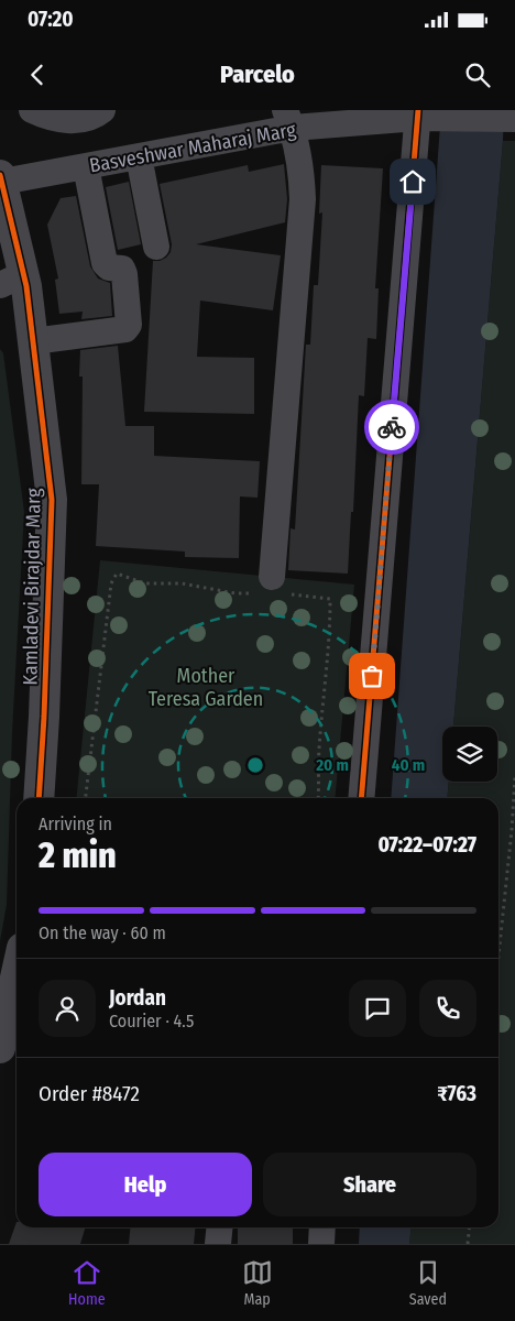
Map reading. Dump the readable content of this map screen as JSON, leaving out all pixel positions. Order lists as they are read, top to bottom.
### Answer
{
  "streets": {
    "street": ["Basveshwar Maharaj Marg", "Kamladevi Birajdar Marg"]
  },
  "crossings": [
    ["Basveshwar Maharaj Marg", "Kamladevi Birajdar Marg"]
  ],
  "parks": ["Mother Teresa Garden"],
  "page": {
    "status": "07:20",
    "header": "Parcelo",
    "heading": ["2 min", "Arriving in", "07:22–07:27"],
    "panel": [
      "Jordan",
      "Courier · 4.5",
      "Order #8472",
      "₹763"
    ],
    "bar": "On the way · 60 m",
    "buttons": ["Help", "Share"],
    "tabs": ["Home", "Map", "Saved"]
  },
  "rings": ["20 m", "40 m"]
}
